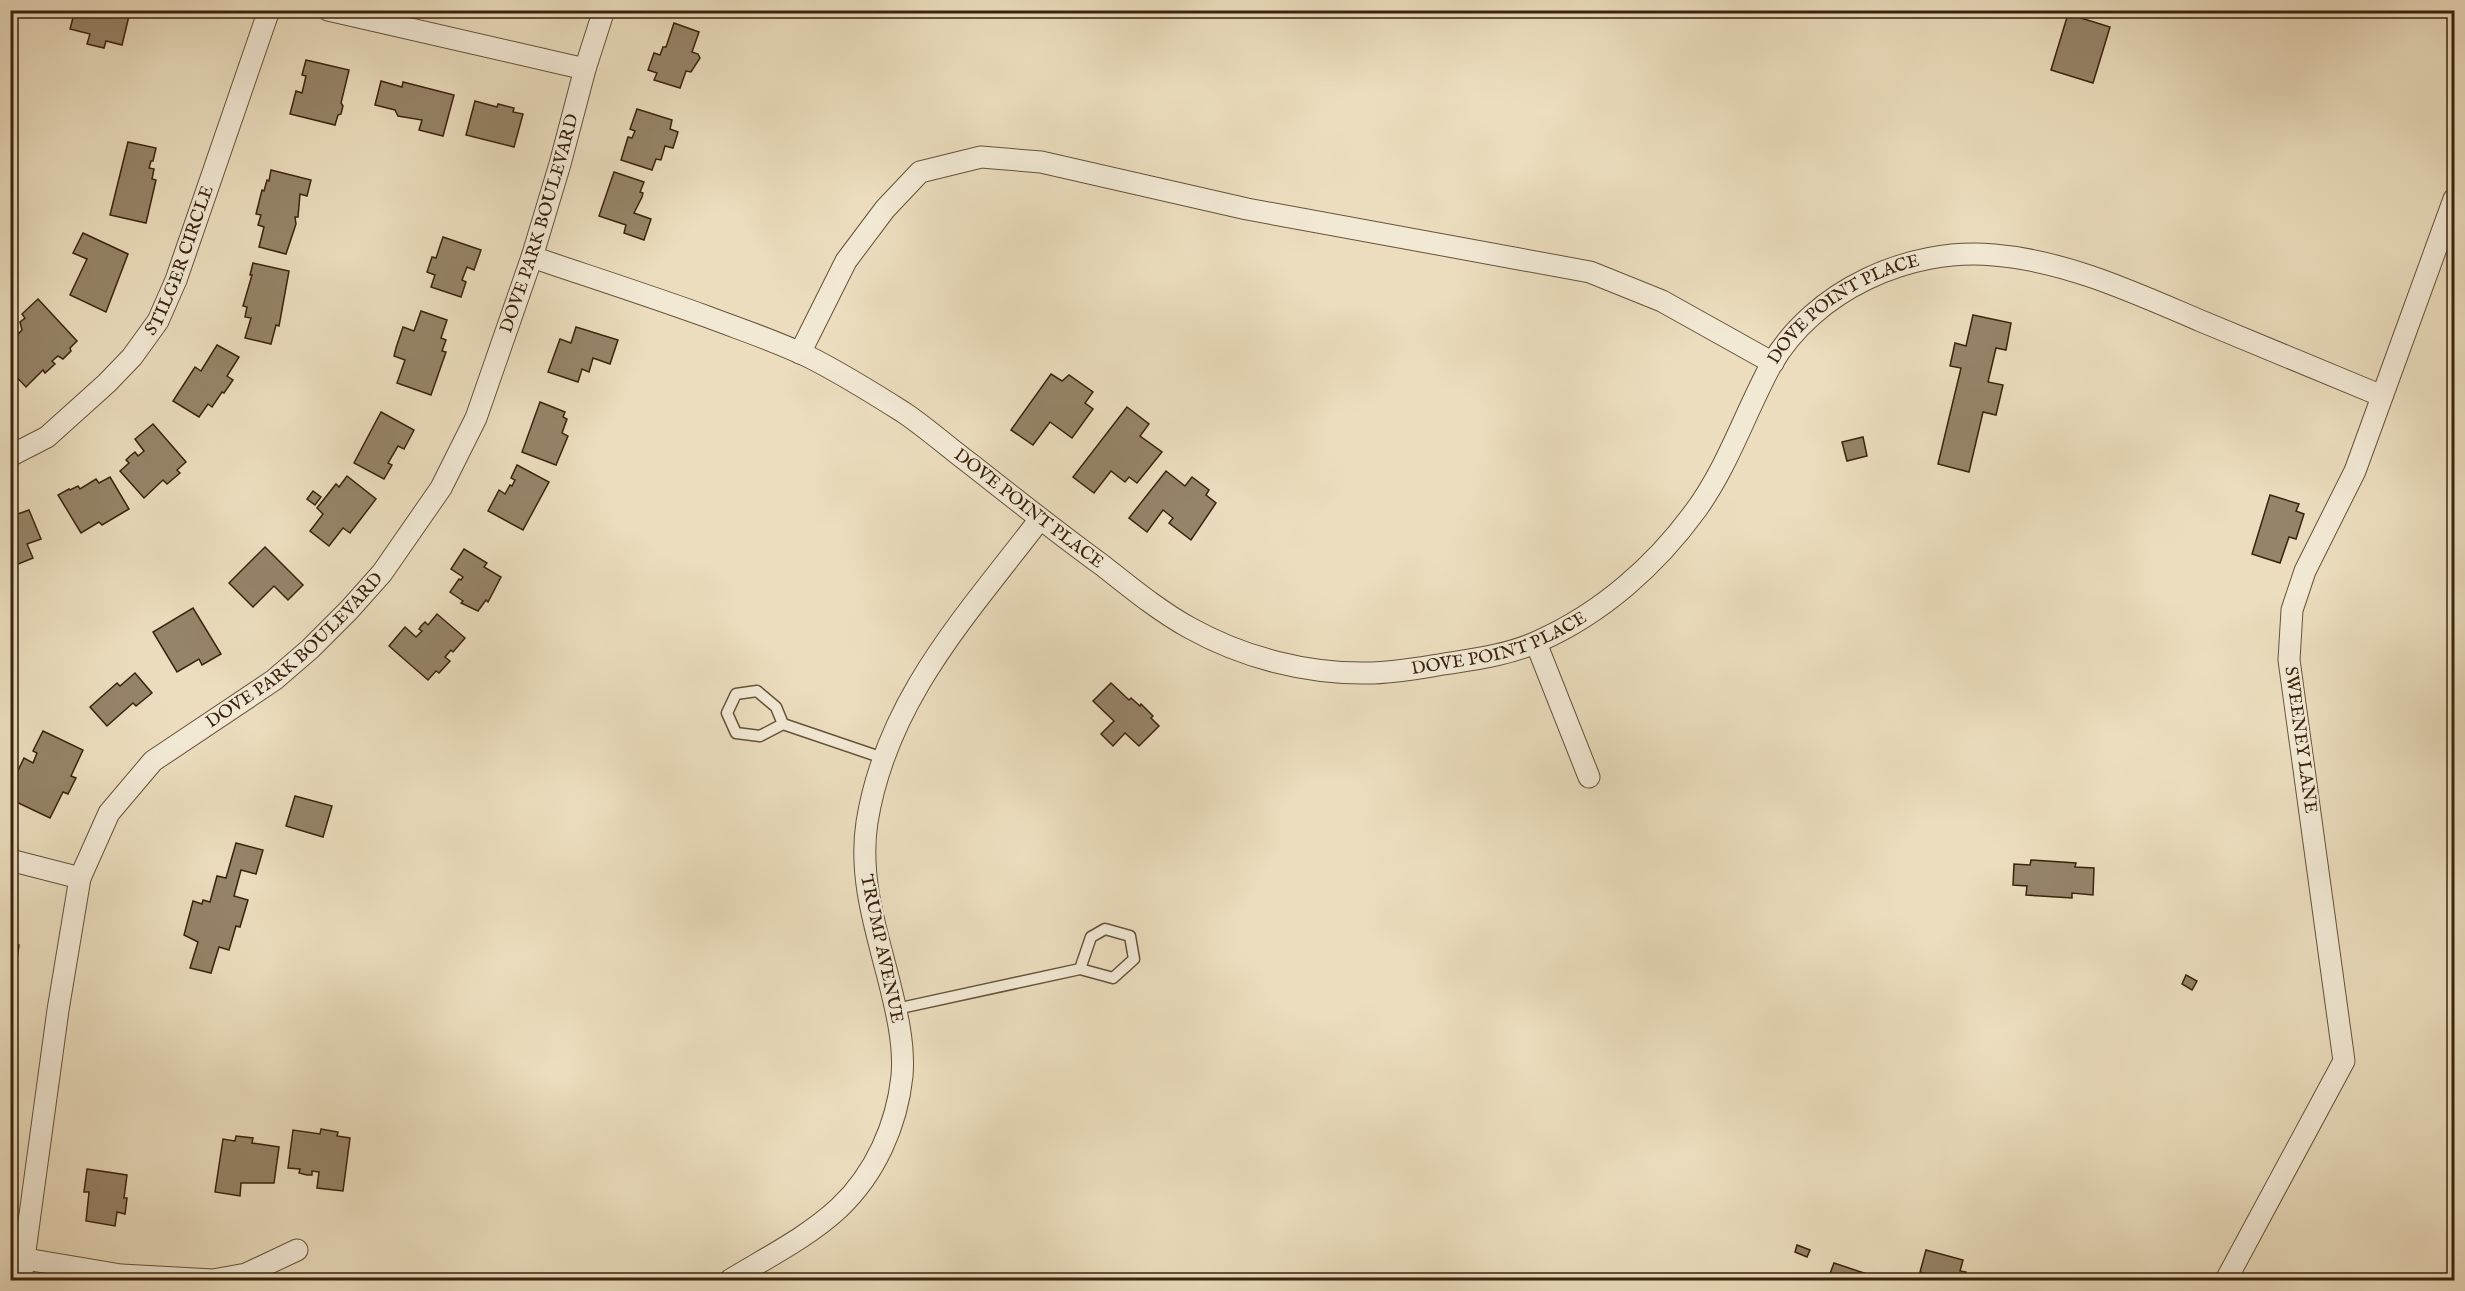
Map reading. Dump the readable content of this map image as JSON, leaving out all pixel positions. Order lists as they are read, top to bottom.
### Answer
{
  "streets": {
    "street": [
      "DOVE PARK BOULEVARD",
      "STILGER CIRCLE",
      "DOVE POINT PLACE",
      "SWEENEY LANE",
      "TRUMP AVENUE"
    ]
  },
  "crossings": [
    ["DOVE PARK BOULEVARD", "DOVE POINT PLACE"],
    ["DOVE POINT PLACE", "SWEENEY LANE"],
    ["DOVE POINT PLACE", "TRUMP AVENUE"]
  ]
}
